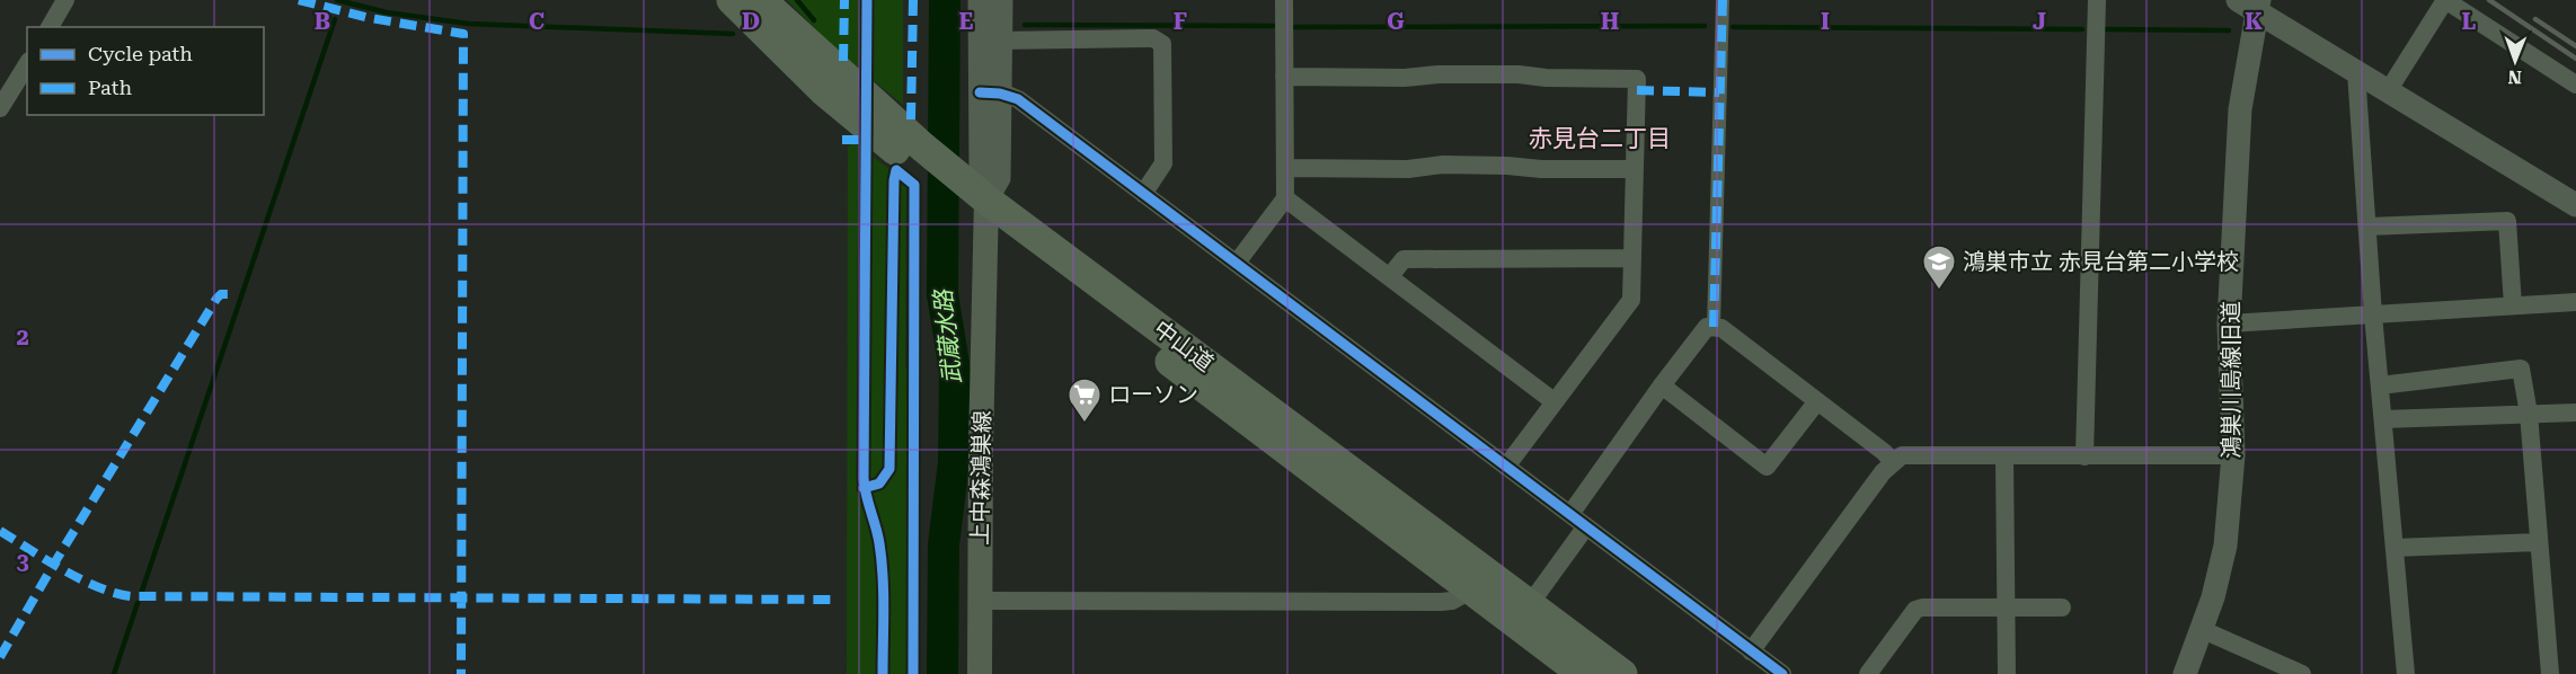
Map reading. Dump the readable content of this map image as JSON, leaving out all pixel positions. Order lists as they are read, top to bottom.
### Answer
{
  "streets": {
    "highway": ["中山道"],
    "main road": ["上中森鴻巣線"],
    "street": ["鴻巣川島線旧道"]
  },
  "crossings": [
    ["中山道", "上中森鴻巣線"]
  ],
  "districts": ["赤見台二丁目"],
  "water": ["武蔵水路"],
  "places": {
    "school or university": ["鴻巣市立 赤見台第二小学校"],
    "supermarket": ["ローソン"]
  },
  "legend": ["Cycle path", "Path"],
  "north": "bottom",
  "grid": {
    "columns": [
      "B",
      "C",
      "D",
      "E",
      "F",
      "G",
      "H",
      "I",
      "J",
      "K",
      "L"
    ],
    "rows": ["2", "3"]
  }
}
